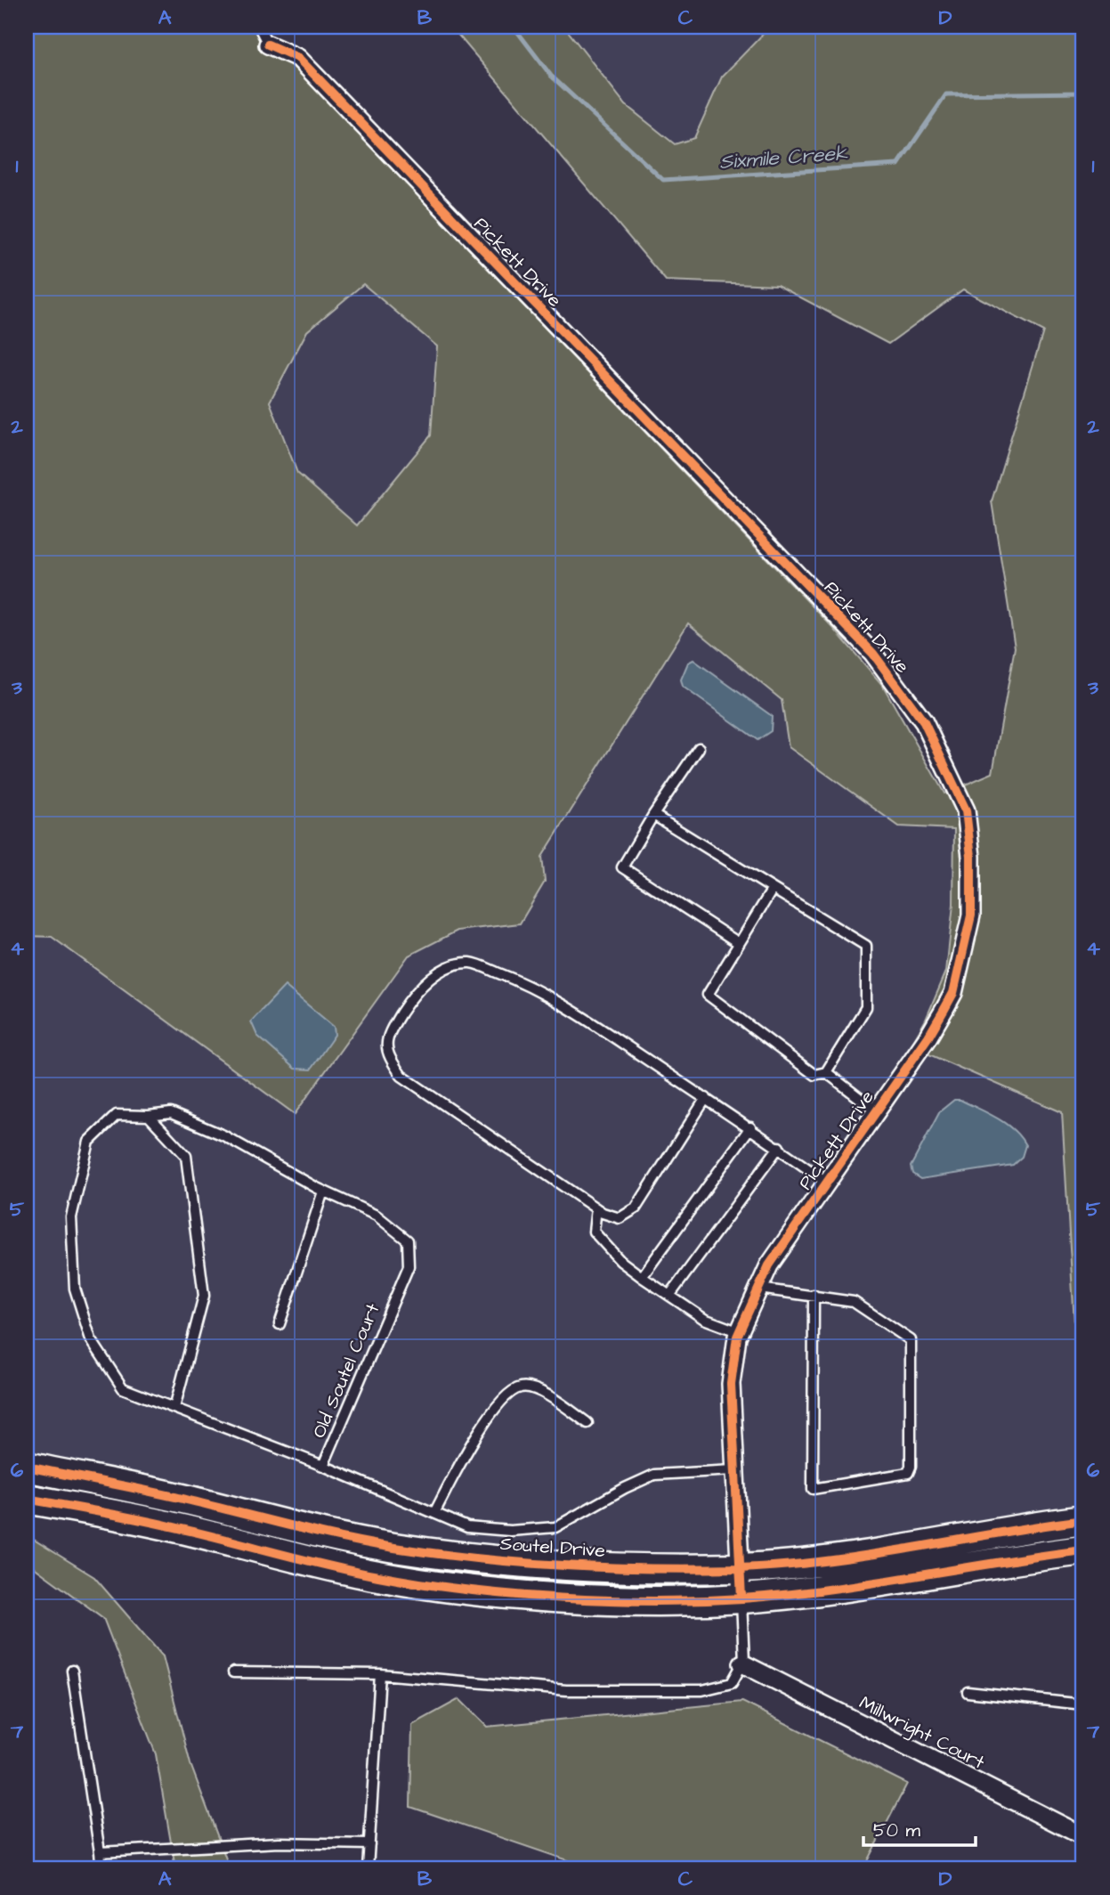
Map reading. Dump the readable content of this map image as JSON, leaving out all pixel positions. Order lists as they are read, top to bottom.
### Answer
{
  "streets": {
    "main road": ["Soutel Drive"],
    "street": ["Pickett Drive", "Millwright Court"],
    "lane": ["Old Soutel Court"]
  },
  "crossings": [
    ["Pickett Drive", "Old Soutel Court"],
    ["Pickett Drive", "Soutel Drive"]
  ],
  "water": ["Sixmile Creek"],
  "scale_bar": "50 m",
  "grid": {
    "columns": [
      "A",
      "B",
      "C",
      "D"
    ],
    "rows": [
      "1",
      "2",
      "3",
      "4",
      "5",
      "6",
      "7"
    ]
  }
}
